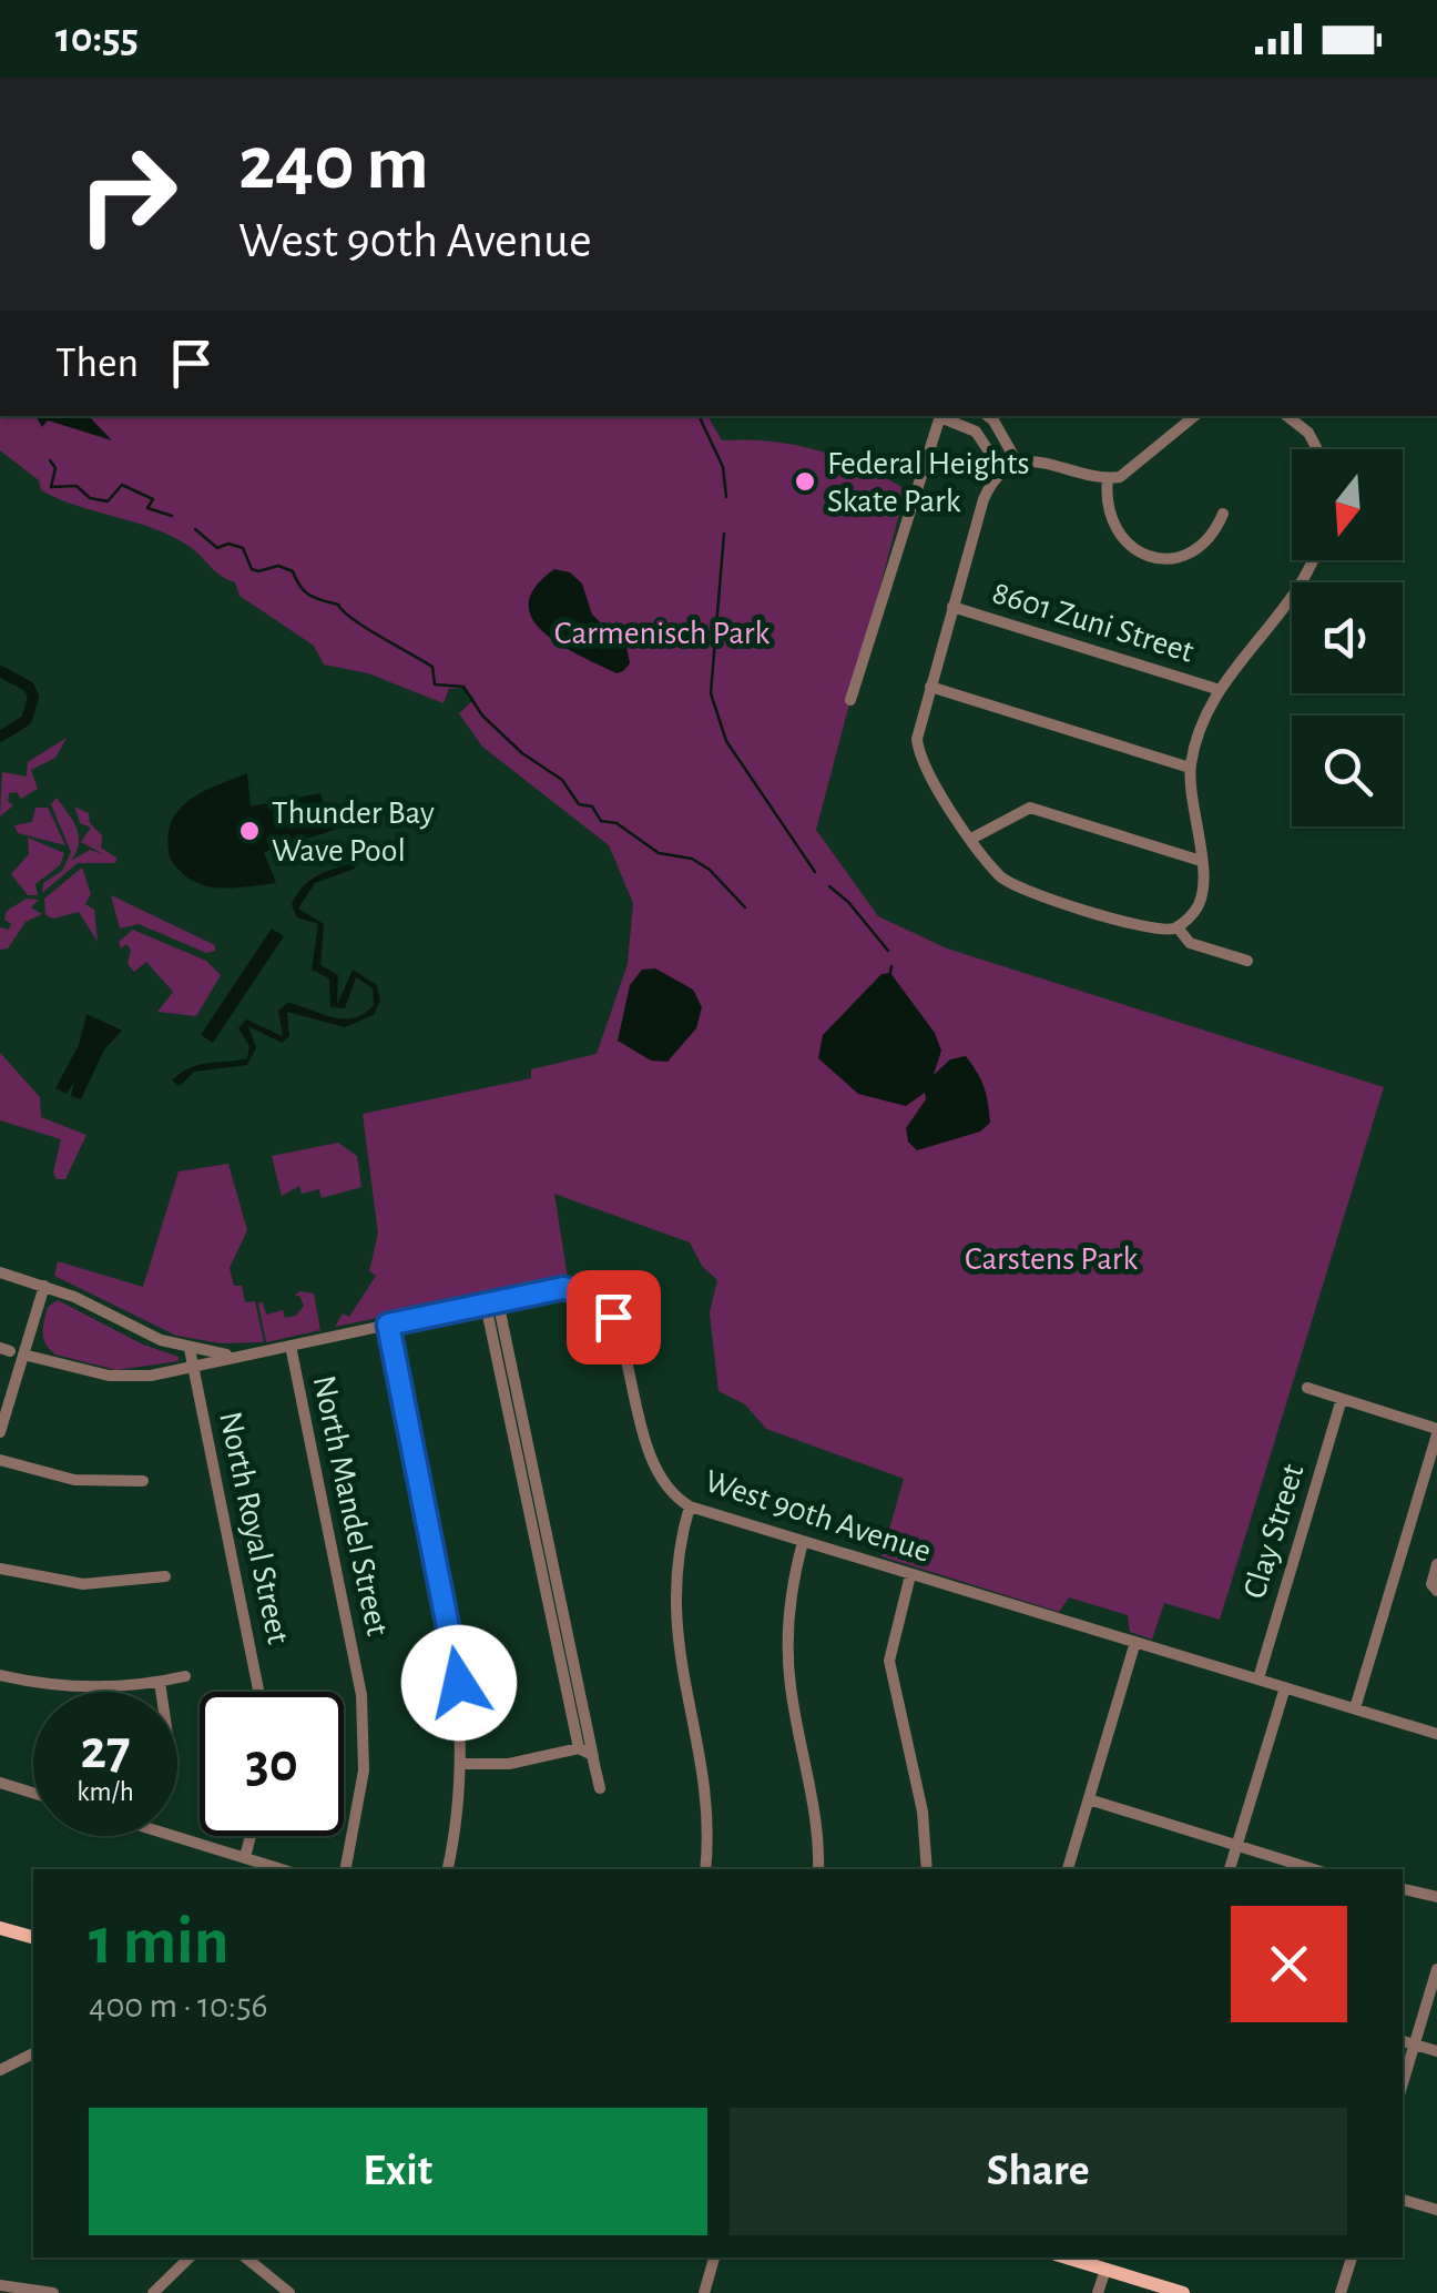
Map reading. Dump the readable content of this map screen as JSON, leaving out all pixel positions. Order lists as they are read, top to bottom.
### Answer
{
  "streets": {
    "street": [
      "8601 Zuni Street",
      "North Mandel Street",
      "West 90th Avenue",
      "North Royal Street",
      "Clay Street"
    ]
  },
  "crossings": [
    ["North Mandel Street", "West 90th Avenue"],
    ["West 90th Avenue", "North Royal Street"],
    ["West 90th Avenue", "Clay Street"]
  ],
  "parks": ["Carmenisch Park", "Carstens Park"],
  "places": ["Federal Heights Skate Park", "Thunder Bay Wave Pool"],
  "north": "bottom",
  "page": {
    "status": "10:55",
    "turn": ["240 m", "West 90th Avenue"],
    "then": "Then",
    "speed": "27 km/h",
    "limit": "30",
    "heading": ["1 min", "400 m · 10:56"],
    "buttons": ["Exit", "Share"]
  }
}
